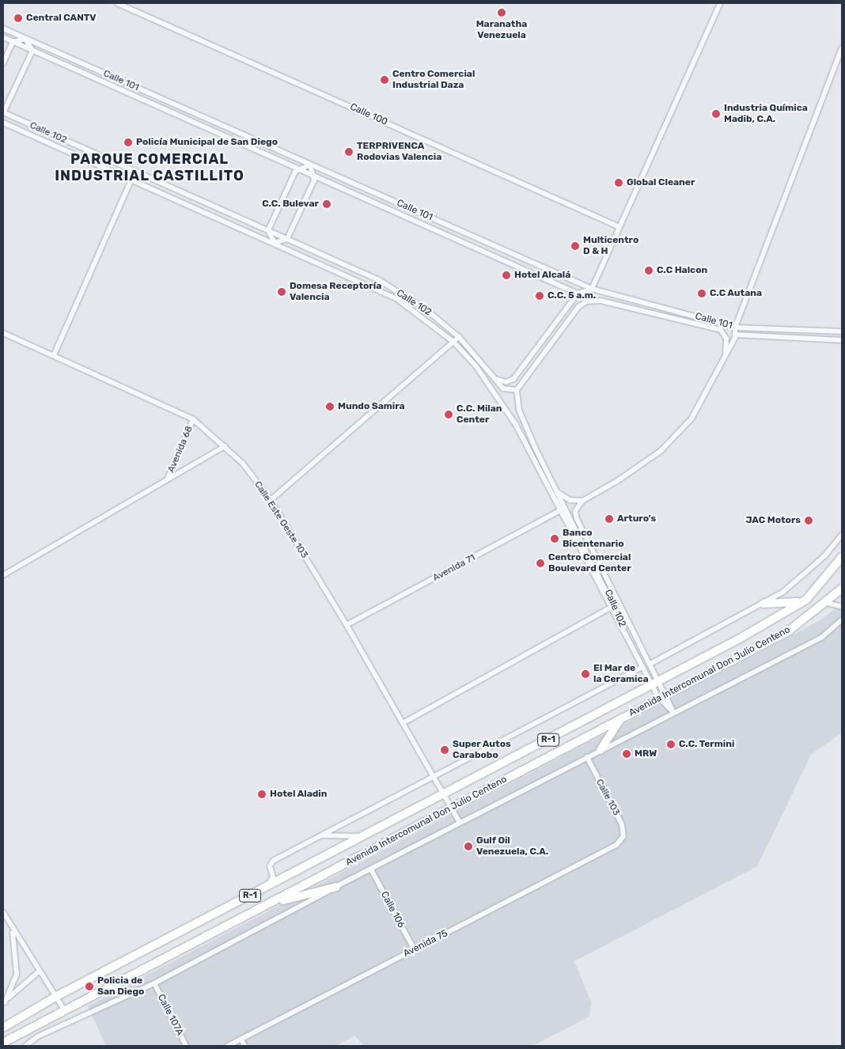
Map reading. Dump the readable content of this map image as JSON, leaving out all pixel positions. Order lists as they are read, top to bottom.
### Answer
{
  "streets": {
    "main road": ["Avenida Intercomunal Don Julio Centeno", "R-1"],
    "street": [
      "Calle 101",
      "Calle 100",
      "Calle 102",
      "Avenida 68",
      "Calle Este Oeste 103",
      "Avenida 71",
      "Calle 103",
      "Calle 106",
      "Avenida 75",
      "Calle 107A"
    ]
  },
  "crossings": [
    ["Calle 102", "Avenida 71"],
    ["Calle 102", "Avenida Intercomunal Don Julio Centeno"],
    ["Avenida 68", "Calle Este Oeste 103"],
    ["Calle Este Oeste 103", "Avenida 71"],
    ["Calle Este Oeste 103", "Avenida Intercomunal Don Julio Centeno"],
    ["Avenida Intercomunal Don Julio Centeno", "Calle 103"],
    ["Avenida Intercomunal Don Julio Centeno", "Calle 106"],
    ["Avenida Intercomunal Don Julio Centeno", "Calle 107A"],
    ["Calle 103", "Avenida 75"],
    ["Calle 106", "Avenida 75"]
  ],
  "districts": ["PARQUE COMERCIAL INDUSTRIAL CASTILLITO"],
  "places": [
    "Maranatha Venezuela",
    "Central CANTV",
    "Centro Comercial Industrial Daza",
    "Industria Química Madib, C.A.",
    "Policía Municipal de San Diego",
    "TERPRIVENCA Rodovias Valencia",
    "Global Cleaner",
    "C.C. Bulevar",
    "Multicentro D & H",
    "C.C Halcon",
    "Hotel Alcalá",
    "Domesa Receptoría Valencia",
    "C.C Autana",
    "C.C. 5 a.m.",
    "Mundo Samira",
    "C.C. Milan Center",
    "Arturo's",
    "JAC Motors",
    "Banco Bicentenario",
    "Centro Comercial Boulevard Center",
    "El Mar de la Ceramica",
    "C.C. Termini",
    "Super Autos Carabobo",
    "MRW",
    "Hotel Aladin",
    "Gulf Oil Venezuela, C.A.",
    "Policia de San Diego"
  ]
}
